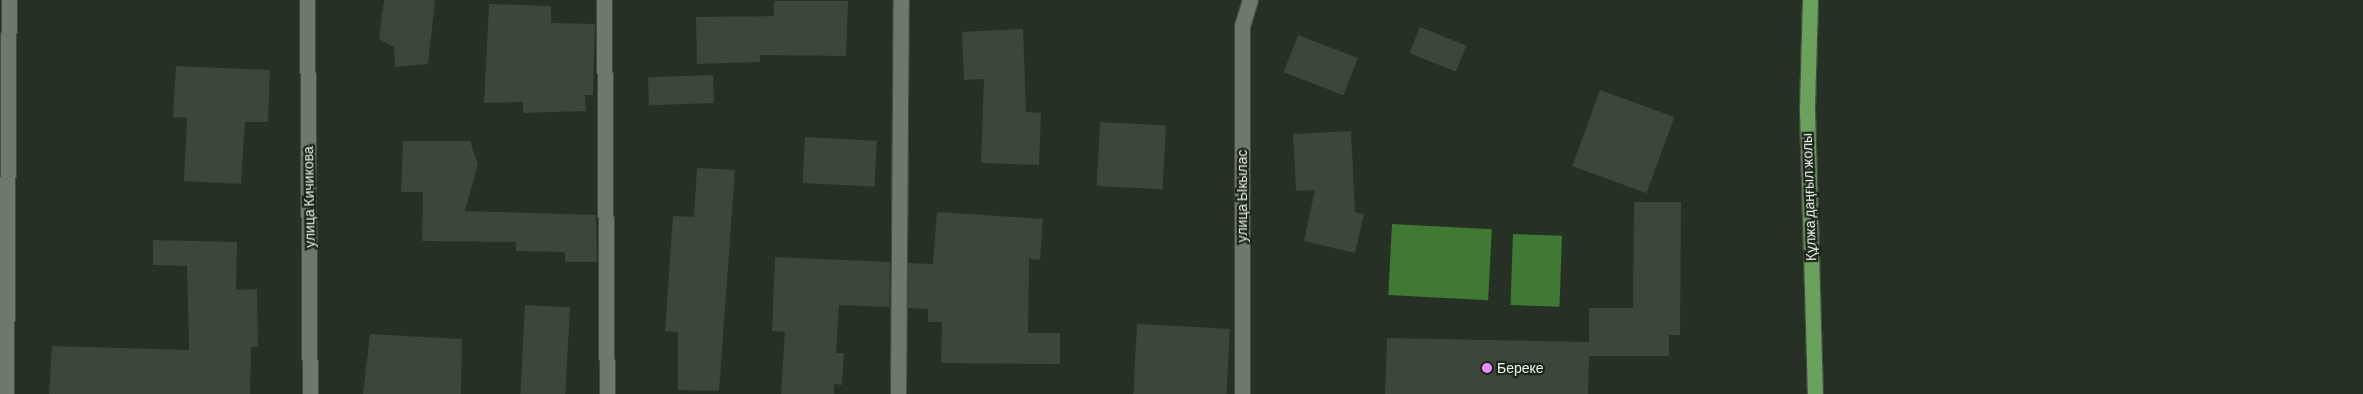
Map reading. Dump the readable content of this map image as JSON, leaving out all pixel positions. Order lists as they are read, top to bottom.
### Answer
{
  "streets": {
    "main road": ["Құлжа даңғыл жолы"],
    "street": ["улица Ыкылас", "улица Кичикова"]
  },
  "places": ["Береке"]
}
